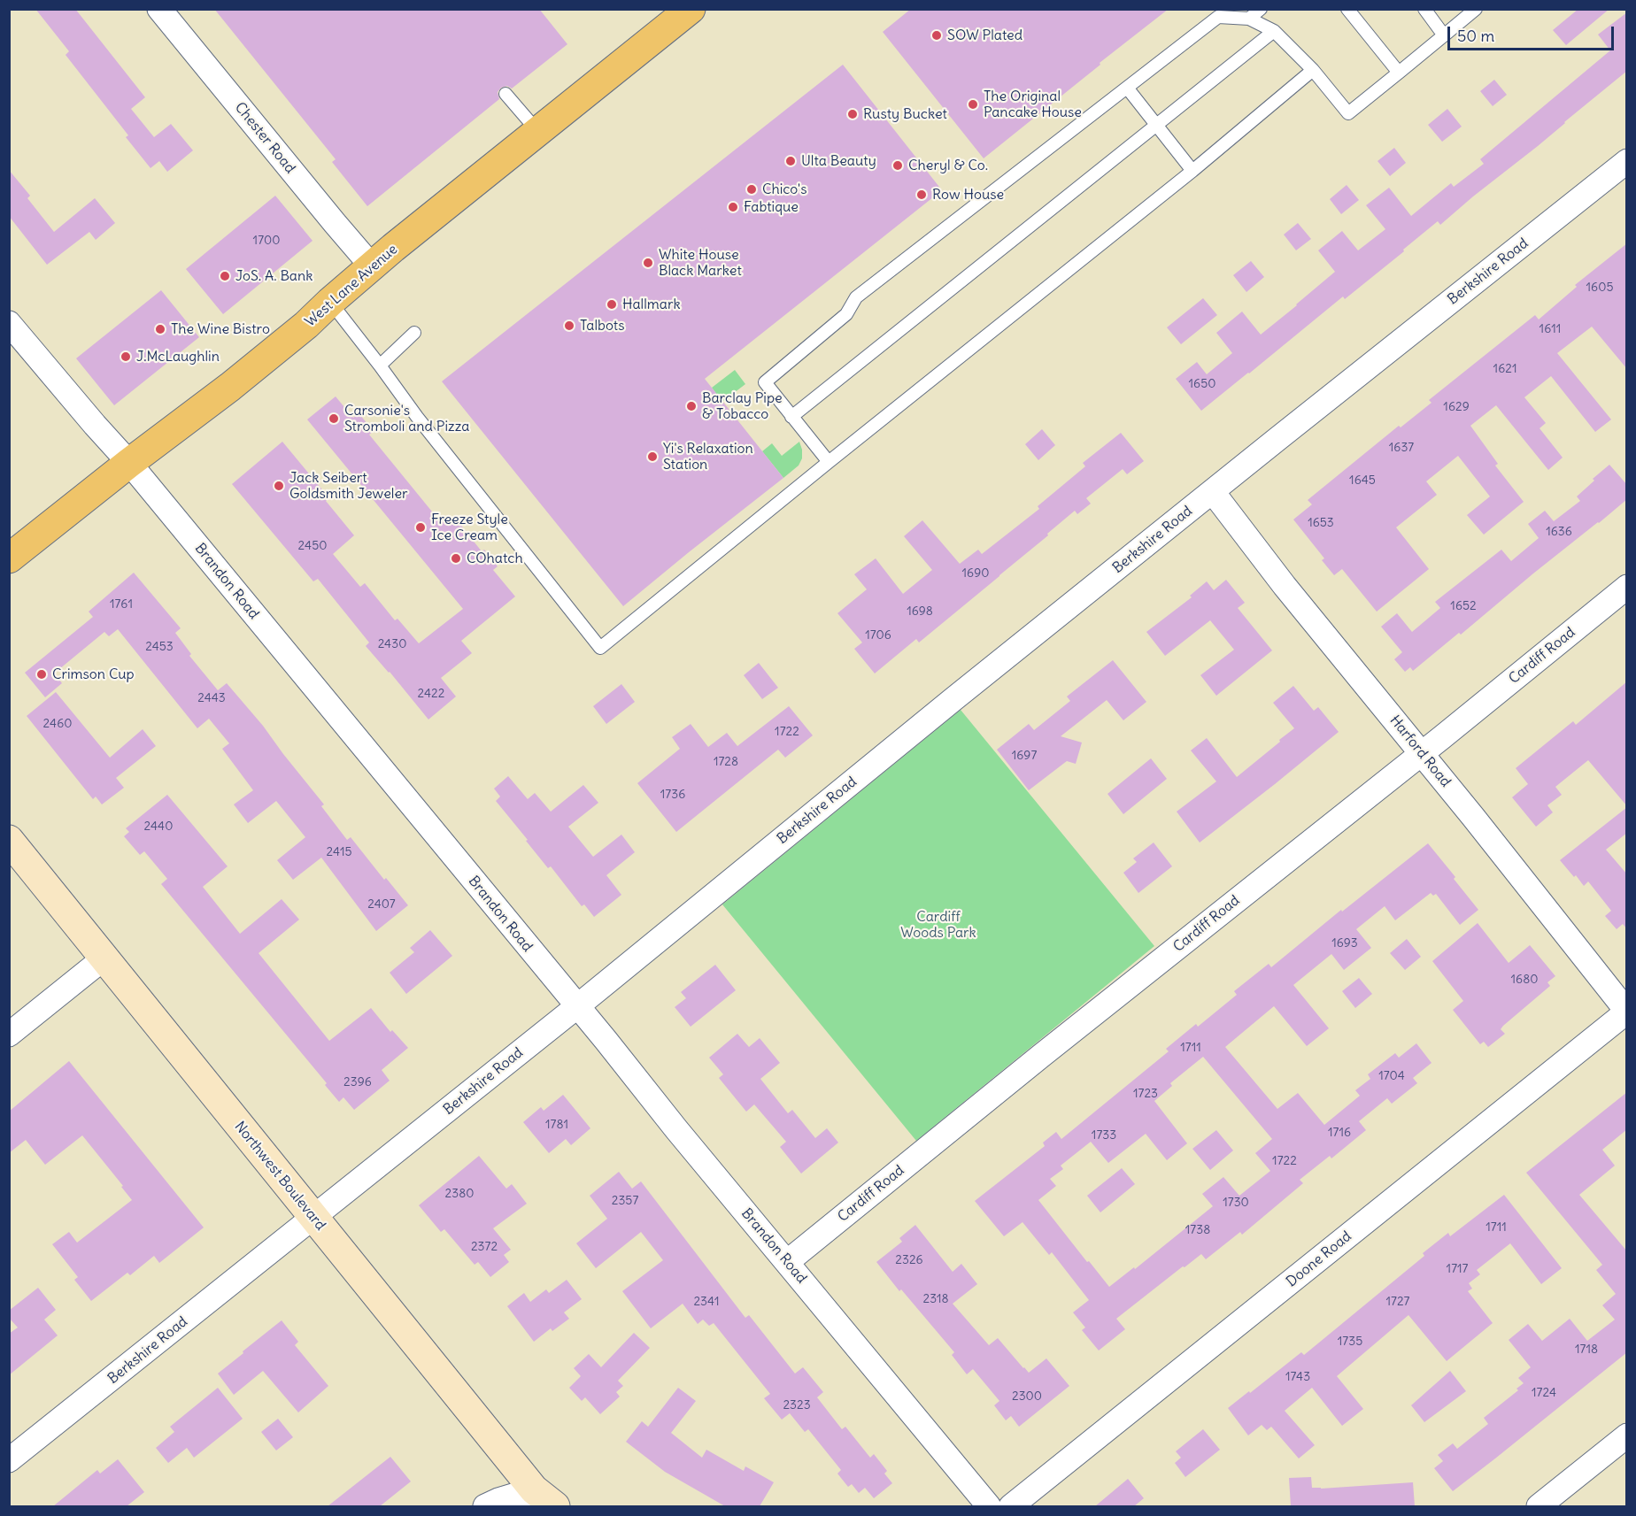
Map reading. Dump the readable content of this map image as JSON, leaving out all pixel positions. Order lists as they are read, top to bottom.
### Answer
{
  "streets": {
    "main road": ["West Lane Avenue", "Northwest Boulevard"],
    "street": [
      "Chester Road",
      "Berkshire Road",
      "Brandon Road",
      "Cardiff Road",
      "Harford Road",
      "Doone Road"
    ]
  },
  "crossings": [
    ["Chester Road", "West Lane Avenue"],
    ["Berkshire Road", "Brandon Road"],
    ["Berkshire Road", "Harford Road"],
    ["Berkshire Road", "Northwest Boulevard"],
    ["West Lane Avenue", "Brandon Road"],
    ["Brandon Road", "Cardiff Road"],
    ["Cardiff Road", "Harford Road"],
    ["Harford Road", "Doone Road"]
  ],
  "parks": ["Cardiff Woods Park"],
  "places": [
    "SOW Plated",
    "The Original Pancake House",
    "Rusty Bucket",
    "Ulta Beauty",
    "Cheryl & Co.",
    "Chico's",
    "Row House",
    "Fabtique",
    "White House Black Market",
    "JoS. A. Bank",
    "Hallmark",
    "Talbots",
    "The Wine Bistro",
    "J.McLaughlin",
    "Barclay Pipe & Tobacco",
    "Carsonie's Stromboli and Pizza",
    "Yi's Relaxation Station",
    "Jack Seibert Goldsmith Jeweler",
    "Freeze Style Ice Cream",
    "COhatch",
    "Crimson Cup"
  ],
  "house_numbers": [
    "1700",
    "1605",
    "1611",
    "1621",
    "1650",
    "1629",
    "1637",
    "1645",
    "1653",
    "1636",
    "2450",
    "1690",
    "1761",
    "1652",
    "1698",
    "1706",
    "2430",
    "2453",
    "2422",
    "2443",
    "2460",
    "1722",
    "1697",
    "1728",
    "1736",
    "2440",
    "2415",
    "2407",
    "1693",
    "1680",
    "1711",
    "1704",
    "2396",
    "1723",
    "1781",
    "1716",
    "1733",
    "1722",
    "2380",
    "2357",
    "1730",
    "1711",
    "1738",
    "2372",
    "2326",
    "1717",
    "2318",
    "2341",
    "1727",
    "1735",
    "1718",
    "1743",
    "1724",
    "2300",
    "2323"
  ],
  "scale_bar": "50 m"
}
